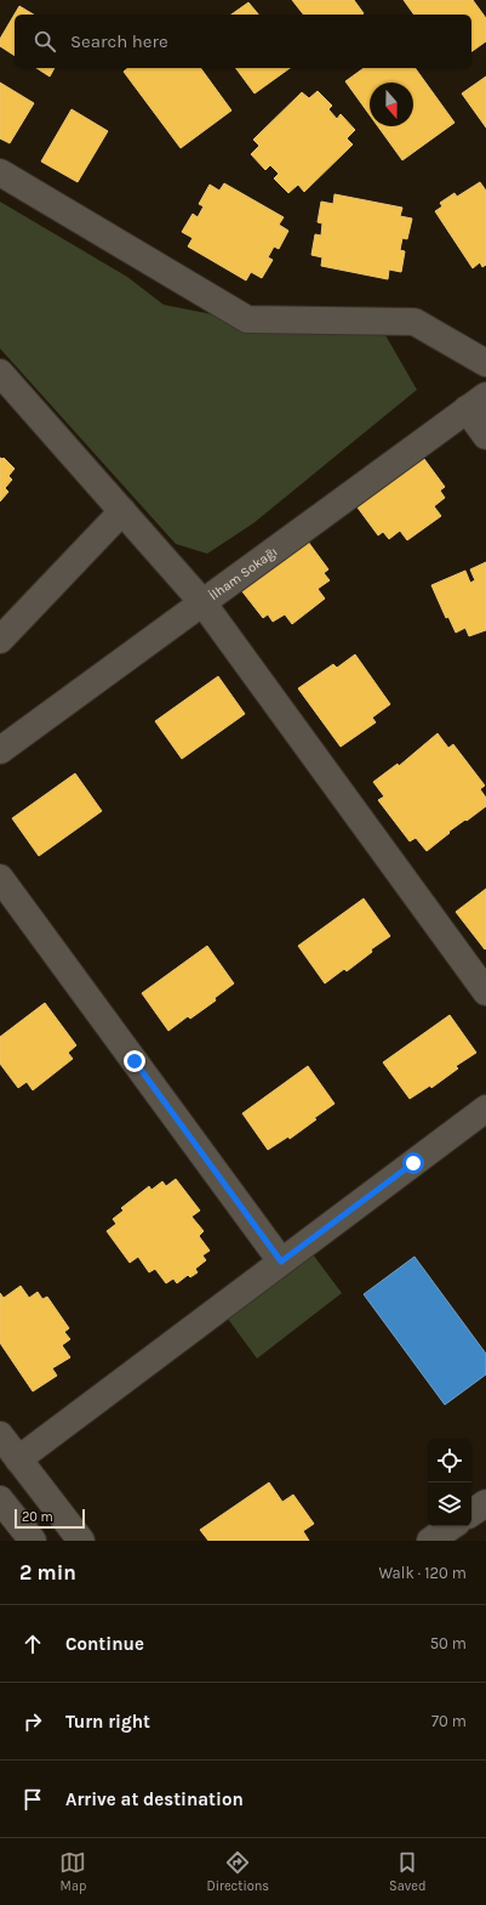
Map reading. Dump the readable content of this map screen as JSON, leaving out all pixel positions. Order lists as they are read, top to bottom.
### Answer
{
  "streets": {
    "street": ["İlham Sokağı"]
  },
  "scale_bar": "20 m",
  "north": "bottom",
  "page": {
    "search": "Search here",
    "scale": "20 m",
    "heading": ["2 min", "Walk · 120 m"],
    "list": [
      ["Continue", "50 m"],
      ["Turn right", "70 m"],
      "Arrive at destination"
    ],
    "nav": ["Map", "Directions", "Saved"]
  }
}
